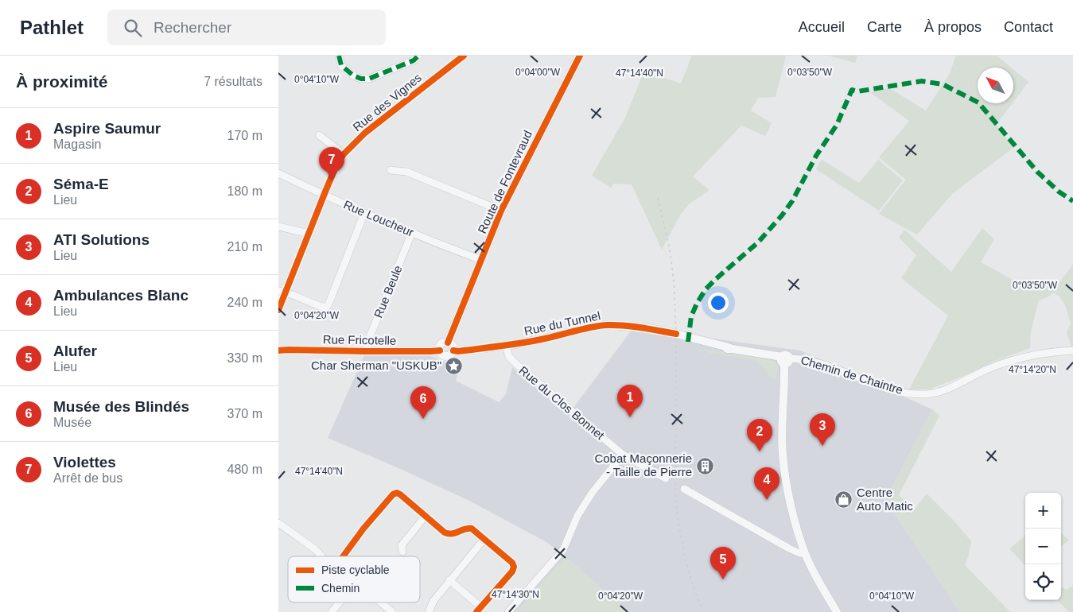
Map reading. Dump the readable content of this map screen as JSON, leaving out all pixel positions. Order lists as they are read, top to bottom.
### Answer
{
  "streets": {
    "street": [
      "Rue des Vignes",
      "Route de Fontevraud",
      "Rue Loucheur",
      "Rue Beule",
      "Rue du Tunnel",
      "Rue Fricotelle",
      "Chemin de Chaintre",
      "Rue du Clos Bonnet"
    ]
  },
  "crossings": [
    ["Rue des Vignes", "Rue Loucheur"],
    ["Route de Fontevraud", "Rue Loucheur"],
    ["Route de Fontevraud", "Rue du Tunnel"],
    ["Route de Fontevraud", "Rue Fricotelle"],
    ["Rue Loucheur", "Rue Beule"],
    ["Rue Beule", "Rue Fricotelle"],
    ["Rue du Tunnel", "Rue Fricotelle"],
    ["Rue du Tunnel", "Chemin de Chaintre"],
    ["Rue du Tunnel", "Rue du Clos Bonnet"]
  ],
  "places": {
    "place": ["Char Sherman \"USKUB\""],
    "building": ["Cobat Maçonnerie - Taille de Pierre"],
    "shop": ["Centre Auto Matic"]
  },
  "legend": ["Piste cyclable", "Chemin"],
  "north": "top left",
  "page": {
    "header": "Pathlet",
    "search": "Rechercher",
    "nav": [
      "Accueil",
      "Carte",
      "À propos",
      "Contact"
    ],
    "heading": ["À proximité", "7 résultats"],
    "list": [
      {
        "mark": "1",
        "name": "Aspire Saumur",
        "note": "Magasin",
        "value": "170 m"
      },
      {
        "mark": "2",
        "name": "Séma-E",
        "note": "Lieu",
        "value": "180 m"
      },
      {
        "mark": "3",
        "name": "ATI Solutions",
        "note": "Lieu",
        "value": "210 m"
      },
      {
        "mark": "4",
        "name": "Ambulances Blanc",
        "note": "Lieu",
        "value": "240 m"
      },
      {
        "mark": "5",
        "name": "Alufer",
        "note": "Lieu",
        "value": "330 m"
      },
      {
        "mark": "6",
        "name": "Musée des Blindés",
        "note": "Musée",
        "value": "370 m"
      },
      {
        "mark": "7",
        "name": "Violettes",
        "note": "Arrêt de bus",
        "value": "480 m"
      }
    ],
    "pins": [
      "7",
      "1",
      "6",
      "3",
      "2",
      "4",
      "5"
    ],
    "map_buttons": ["+", "−"]
  },
  "coordinates": [
    "0°04'00\"W",
    "0°03'50\"W",
    "47°14'40\"N",
    "0°04'10\"W",
    "0°04'20\"W",
    "47°14'20\"N",
    "47°14'30\"N"
  ]
}
